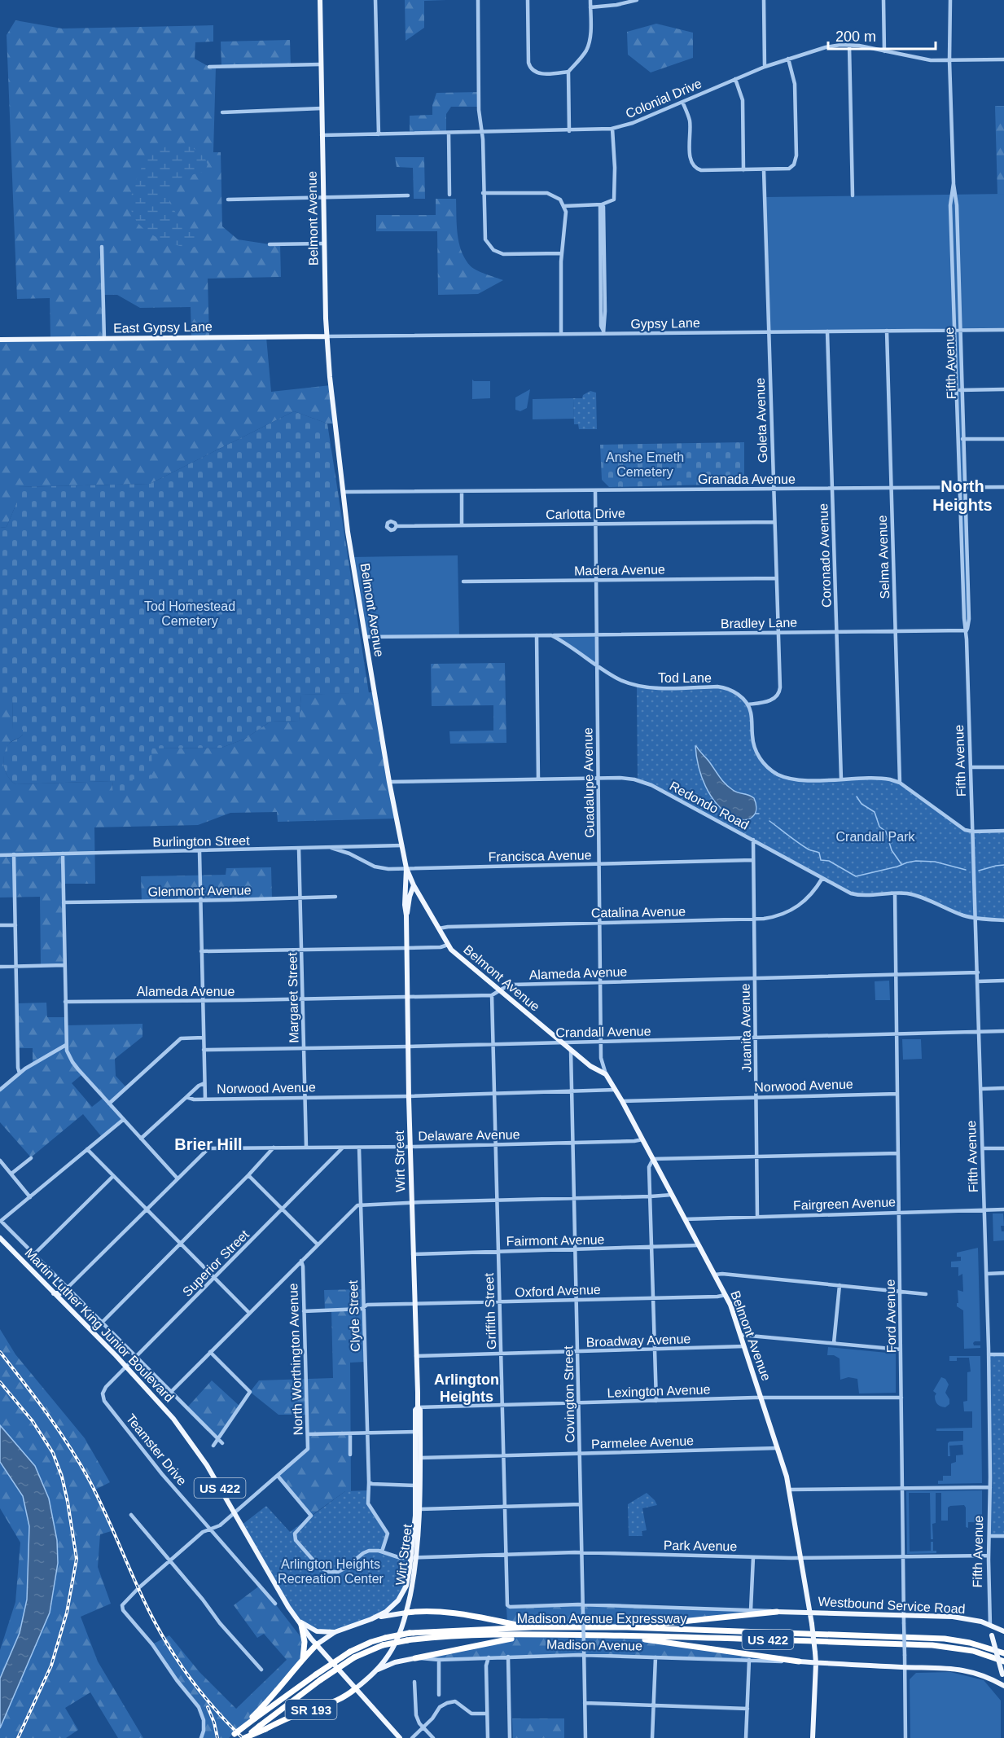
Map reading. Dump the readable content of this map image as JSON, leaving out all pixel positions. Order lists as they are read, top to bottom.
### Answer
{
  "streets": {
    "highway": ["US 422", "Madison Avenue Expressway", "SR 193"],
    "main road": [
      "Belmont Avenue",
      "East Gypsy Lane",
      "Fifth Avenue",
      "Wirt Street",
      "Martin Luther King Junior Boulevard",
      "Westbound Service Road",
      "Madison Avenue"
    ],
    "street": [
      "Colonial Drive",
      "Gypsy Lane",
      "Goleta Avenue",
      "Granada Avenue",
      "Carlotta Drive",
      "Coronado Avenue",
      "Selma Avenue",
      "Madera Avenue",
      "Bradley Lane",
      "Tod Lane",
      "Guadalupe Avenue",
      "Redondo Road",
      "Burlington Street",
      "Francisca Avenue",
      "Glenmont Avenue",
      "Catalina Avenue",
      "Alameda Avenue",
      "Margaret Street",
      "Juanita Avenue",
      "Crandall Avenue",
      "Norwood Avenue",
      "Delaware Avenue",
      "Fairgreen Avenue",
      "Fairmont Avenue",
      "Superior Street",
      "Oxford Avenue",
      "Griffith Street",
      "Clyde Street",
      "Ford Avenue",
      "Broadway Avenue",
      "North Worthington Avenue",
      "Lexington Avenue",
      "Covington Street",
      "Parmelee Avenue",
      "Teamster Drive",
      "Park Avenue"
    ]
  },
  "crossings": [
    ["Colonial Drive", "Belmont Avenue"],
    ["Colonial Drive", "Fifth Avenue"],
    ["Belmont Avenue", "Gypsy Lane"],
    ["Belmont Avenue", "East Gypsy Lane"],
    ["Belmont Avenue", "Granada Avenue"],
    ["Belmont Avenue", "Tod Lane"],
    ["Belmont Avenue", "Guadalupe Avenue"],
    ["Belmont Avenue", "Redondo Road"],
    ["Belmont Avenue", "Burlington Street"],
    ["Belmont Avenue", "Francisca Avenue"],
    ["Belmont Avenue", "Catalina Avenue"],
    ["Belmont Avenue", "Alameda Avenue"],
    ["Belmont Avenue", "Crandall Avenue"],
    ["Belmont Avenue", "Norwood Avenue"],
    ["Belmont Avenue", "Delaware Avenue"],
    ["Belmont Avenue", "Wirt Street"],
    ["Belmont Avenue", "Fairgreen Avenue"],
    ["Belmont Avenue", "Fairmont Avenue"],
    ["Belmont Avenue", "Oxford Avenue"],
    ["Belmont Avenue", "Broadway Avenue"],
    ["Belmont Avenue", "Lexington Avenue"],
    ["Belmont Avenue", "Covington Street"],
    ["Belmont Avenue", "Parmelee Avenue"],
    ["Belmont Avenue", "Park Avenue"],
    ["Belmont Avenue", "Westbound Service Road"],
    ["Belmont Avenue", "Madison Avenue"],
    ["Gypsy Lane", "East Gypsy Lane"],
    ["Gypsy Lane", "Fifth Avenue"],
    ["Gypsy Lane", "Goleta Avenue"],
    ["Gypsy Lane", "Coronado Avenue"],
    ["Gypsy Lane", "Selma Avenue"],
    ["Fifth Avenue", "Granada Avenue"],
    ["Fifth Avenue", "Bradley Lane"],
    ["Fifth Avenue", "Redondo Road"],
    ["Fifth Avenue", "Alameda Avenue"],
    ["Fifth Avenue", "Crandall Avenue"],
    ["Fifth Avenue", "Fairgreen Avenue"],
    ["Fifth Avenue", "Park Avenue"],
    ["Fifth Avenue", "Westbound Service Road"],
    ["Goleta Avenue", "Granada Avenue"],
    ["Goleta Avenue", "Carlotta Drive"],
    ["Goleta Avenue", "Madera Avenue"],
    ["Goleta Avenue", "Bradley Lane"],
    ["Goleta Avenue", "Tod Lane"],
    ["Granada Avenue", "Coronado Avenue"],
    ["Granada Avenue", "Selma Avenue"],
    ["Granada Avenue", "Guadalupe Avenue"],
    ["Carlotta Drive", "Guadalupe Avenue"],
    ["Coronado Avenue", "Bradley Lane"],
    ["Selma Avenue", "Bradley Lane"],
    ["Madera Avenue", "Guadalupe Avenue"],
    ["Bradley Lane", "Tod Lane"],
    ["Bradley Lane", "Guadalupe Avenue"],
    ["Tod Lane", "Guadalupe Avenue"],
    ["Guadalupe Avenue", "Redondo Road"],
    ["Guadalupe Avenue", "Francisca Avenue"],
    ["Guadalupe Avenue", "Catalina Avenue"],
    ["Guadalupe Avenue", "Alameda Avenue"],
    ["Guadalupe Avenue", "Crandall Avenue"],
    ["Redondo Road", "Catalina Avenue"],
    ["Redondo Road", "Juanita Avenue"],
    ["Redondo Road", "Ford Avenue"],
    ["Burlington Street", "Francisca Avenue"],
    ["Burlington Street", "Margaret Street"],
    ["Francisca Avenue", "Juanita Avenue"],
    ["Francisca Avenue", "Wirt Street"],
    ["Glenmont Avenue", "Margaret Street"],
    ["Catalina Avenue", "Juanita Avenue"],
    ["Alameda Avenue", "Margaret Street"],
    ["Alameda Avenue", "Juanita Avenue"],
    ["Alameda Avenue", "Wirt Street"],
    ["Alameda Avenue", "Griffith Street"],
    ["Alameda Avenue", "Ford Avenue"],
    ["Margaret Street", "Crandall Avenue"],
    ["Margaret Street", "Norwood Avenue"],
    ["Margaret Street", "Delaware Avenue"],
    ["Juanita Avenue", "Crandall Avenue"],
    ["Juanita Avenue", "Norwood Avenue"],
    ["Juanita Avenue", "Fairgreen Avenue"],
    ["Crandall Avenue", "Wirt Street"],
    ["Crandall Avenue", "Griffith Street"],
    ["Crandall Avenue", "Ford Avenue"],
    ["Norwood Avenue", "Wirt Street"],
    ["Norwood Avenue", "Griffith Street"],
    ["Norwood Avenue", "Ford Avenue"],
    ["Norwood Avenue", "Covington Street"],
    ["Delaware Avenue", "Wirt Street"],
    ["Delaware Avenue", "Superior Street"],
    ["Delaware Avenue", "Griffith Street"],
    ["Delaware Avenue", "Clyde Street"],
    ["Delaware Avenue", "Covington Street"],
    ["Wirt Street", "Fairmont Avenue"],
    ["Wirt Street", "Oxford Avenue"],
    ["Wirt Street", "Martin Luther King Junior Boulevard"],
    ["Wirt Street", "Broadway Avenue"],
    ["Wirt Street", "Lexington Avenue"],
    ["Wirt Street", "Parmelee Avenue"],
    ["Wirt Street", "US 422"],
    ["Wirt Street", "Park Avenue"],
    ["Wirt Street", "Madison Avenue"],
    ["Wirt Street", "SR 193"],
    ["Fairgreen Avenue", "Ford Avenue"],
    ["Fairmont Avenue", "Griffith Street"],
    ["Fairmont Avenue", "Covington Street"],
    ["Superior Street", "Martin Luther King Junior Boulevard"],
    ["Superior Street", "Teamster Drive"],
    ["Oxford Avenue", "Griffith Street"],
    ["Oxford Avenue", "Clyde Street"],
    ["Oxford Avenue", "North Worthington Avenue"],
    ["Oxford Avenue", "Covington Street"],
    ["Griffith Street", "Broadway Avenue"],
    ["Griffith Street", "Lexington Avenue"],
    ["Griffith Street", "Covington Street"],
    ["Griffith Street", "Parmelee Avenue"],
    ["Griffith Street", "Park Avenue"],
    ["Clyde Street", "Park Avenue"],
    ["Ford Avenue", "Lexington Avenue"],
    ["Ford Avenue", "Park Avenue"],
    ["Ford Avenue", "Westbound Service Road"],
    ["Ford Avenue", "Madison Avenue"],
    ["Martin Luther King Junior Boulevard", "North Worthington Avenue"],
    ["Martin Luther King Junior Boulevard", "US 422"],
    ["Martin Luther King Junior Boulevard", "SR 193"],
    ["Broadway Avenue", "Covington Street"],
    ["North Worthington Avenue", "Teamster Drive"],
    ["Lexington Avenue", "Covington Street"],
    ["Covington Street", "Parmelee Avenue"],
    ["Covington Street", "Park Avenue"],
    ["Covington Street", "Madison Avenue"],
    ["US 422", "Madison Avenue Expressway"],
    ["US 422", "Madison Avenue"],
    ["Madison Avenue Expressway", "SR 193"]
  ],
  "districts": ["North Heights", "Brier Hill", "Arlington Heights"],
  "parks": [
    "Anshe Emeth Cemetery",
    "Tod Homestead Cemetery",
    "Crandall Park",
    "Arlington Heights Recreation Center"
  ],
  "scale_bar": "200 m"
}
